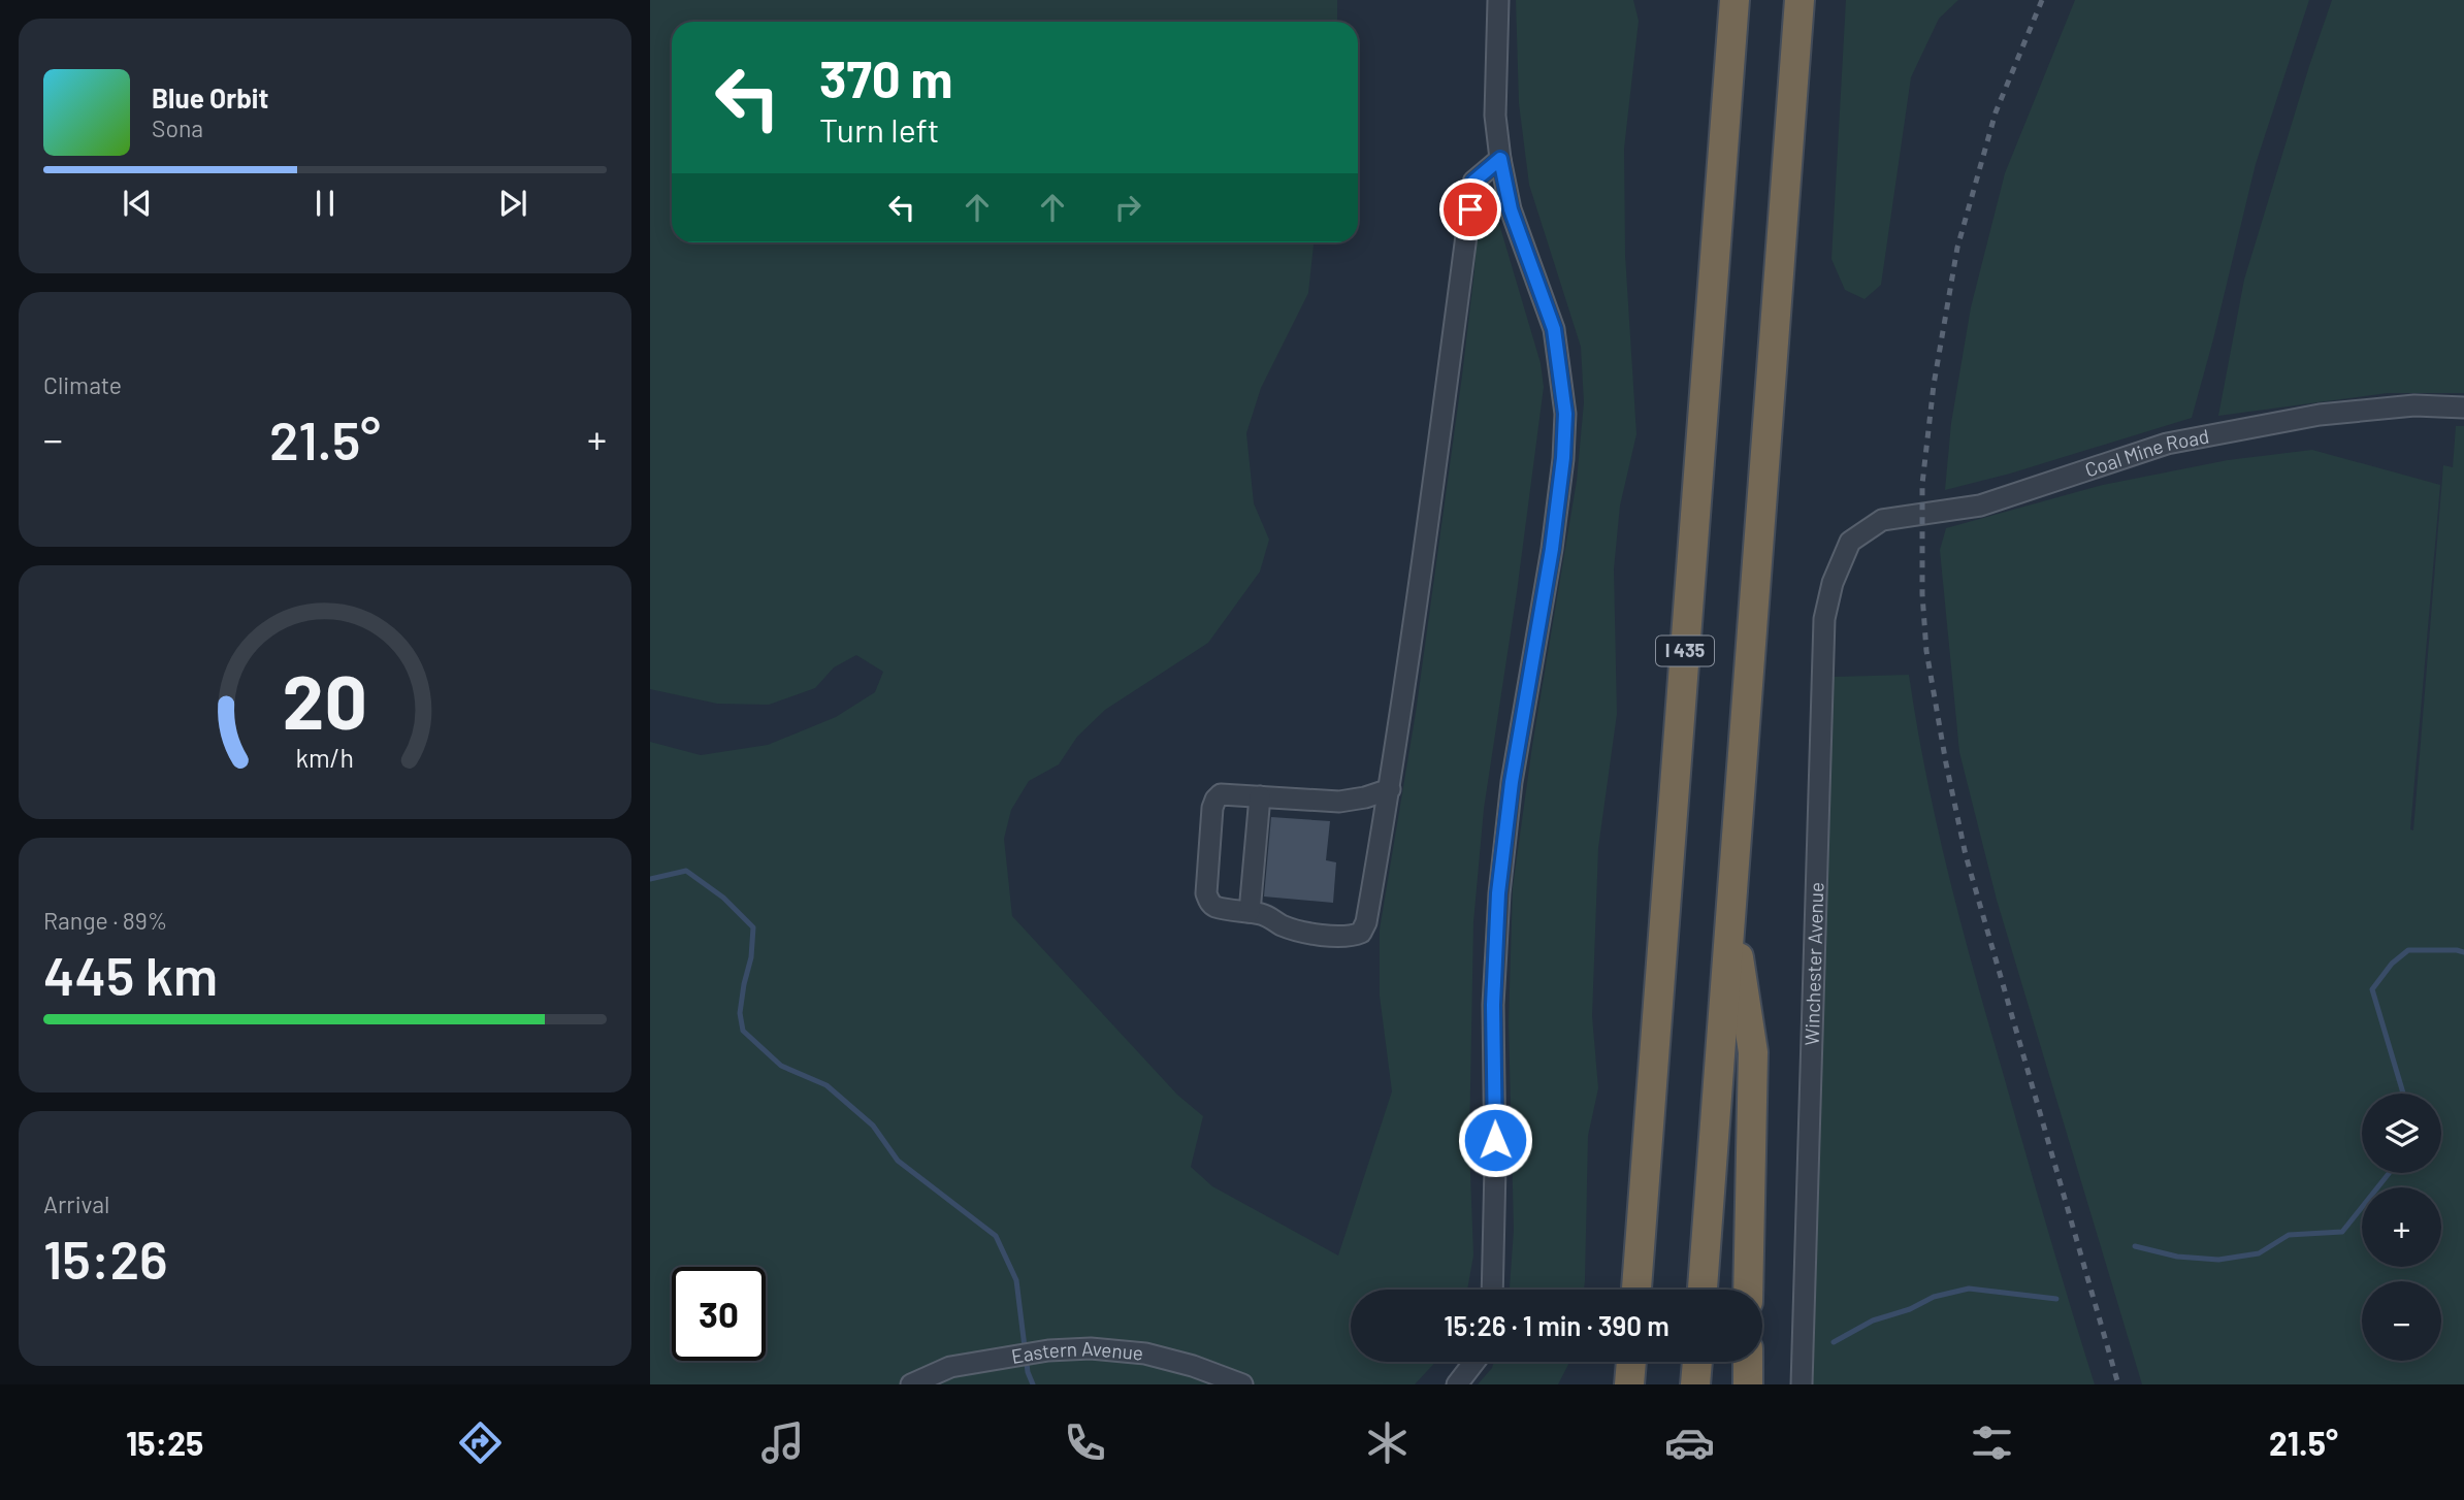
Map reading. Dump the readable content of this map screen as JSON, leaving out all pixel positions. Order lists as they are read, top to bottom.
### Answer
{
  "streets": {
    "highway": ["I 435"],
    "street": ["Coal Mine Road", "Winchester Avenue", "Eastern Avenue"]
  },
  "crossings": [
    ["Coal Mine Road", "Winchester Avenue"]
  ],
  "page": {
    "turn": ["370 m", "Turn left"],
    "song": ["Blue Orbit", "Sona"],
    "tile": [
      "Climate",
      ["Range · 89%", "445 km"],
      ["Arrival", "15:26"]
    ],
    "heat": ["−", "21.5°", "+"],
    "map_buttons": ["+", "−"],
    "limit": "30",
    "trip": "15:26 · 1 min · 390 m",
    "tabs": ["15:25", "21.5°"],
    "gauge": ["20", "km/h"]
  }
}
